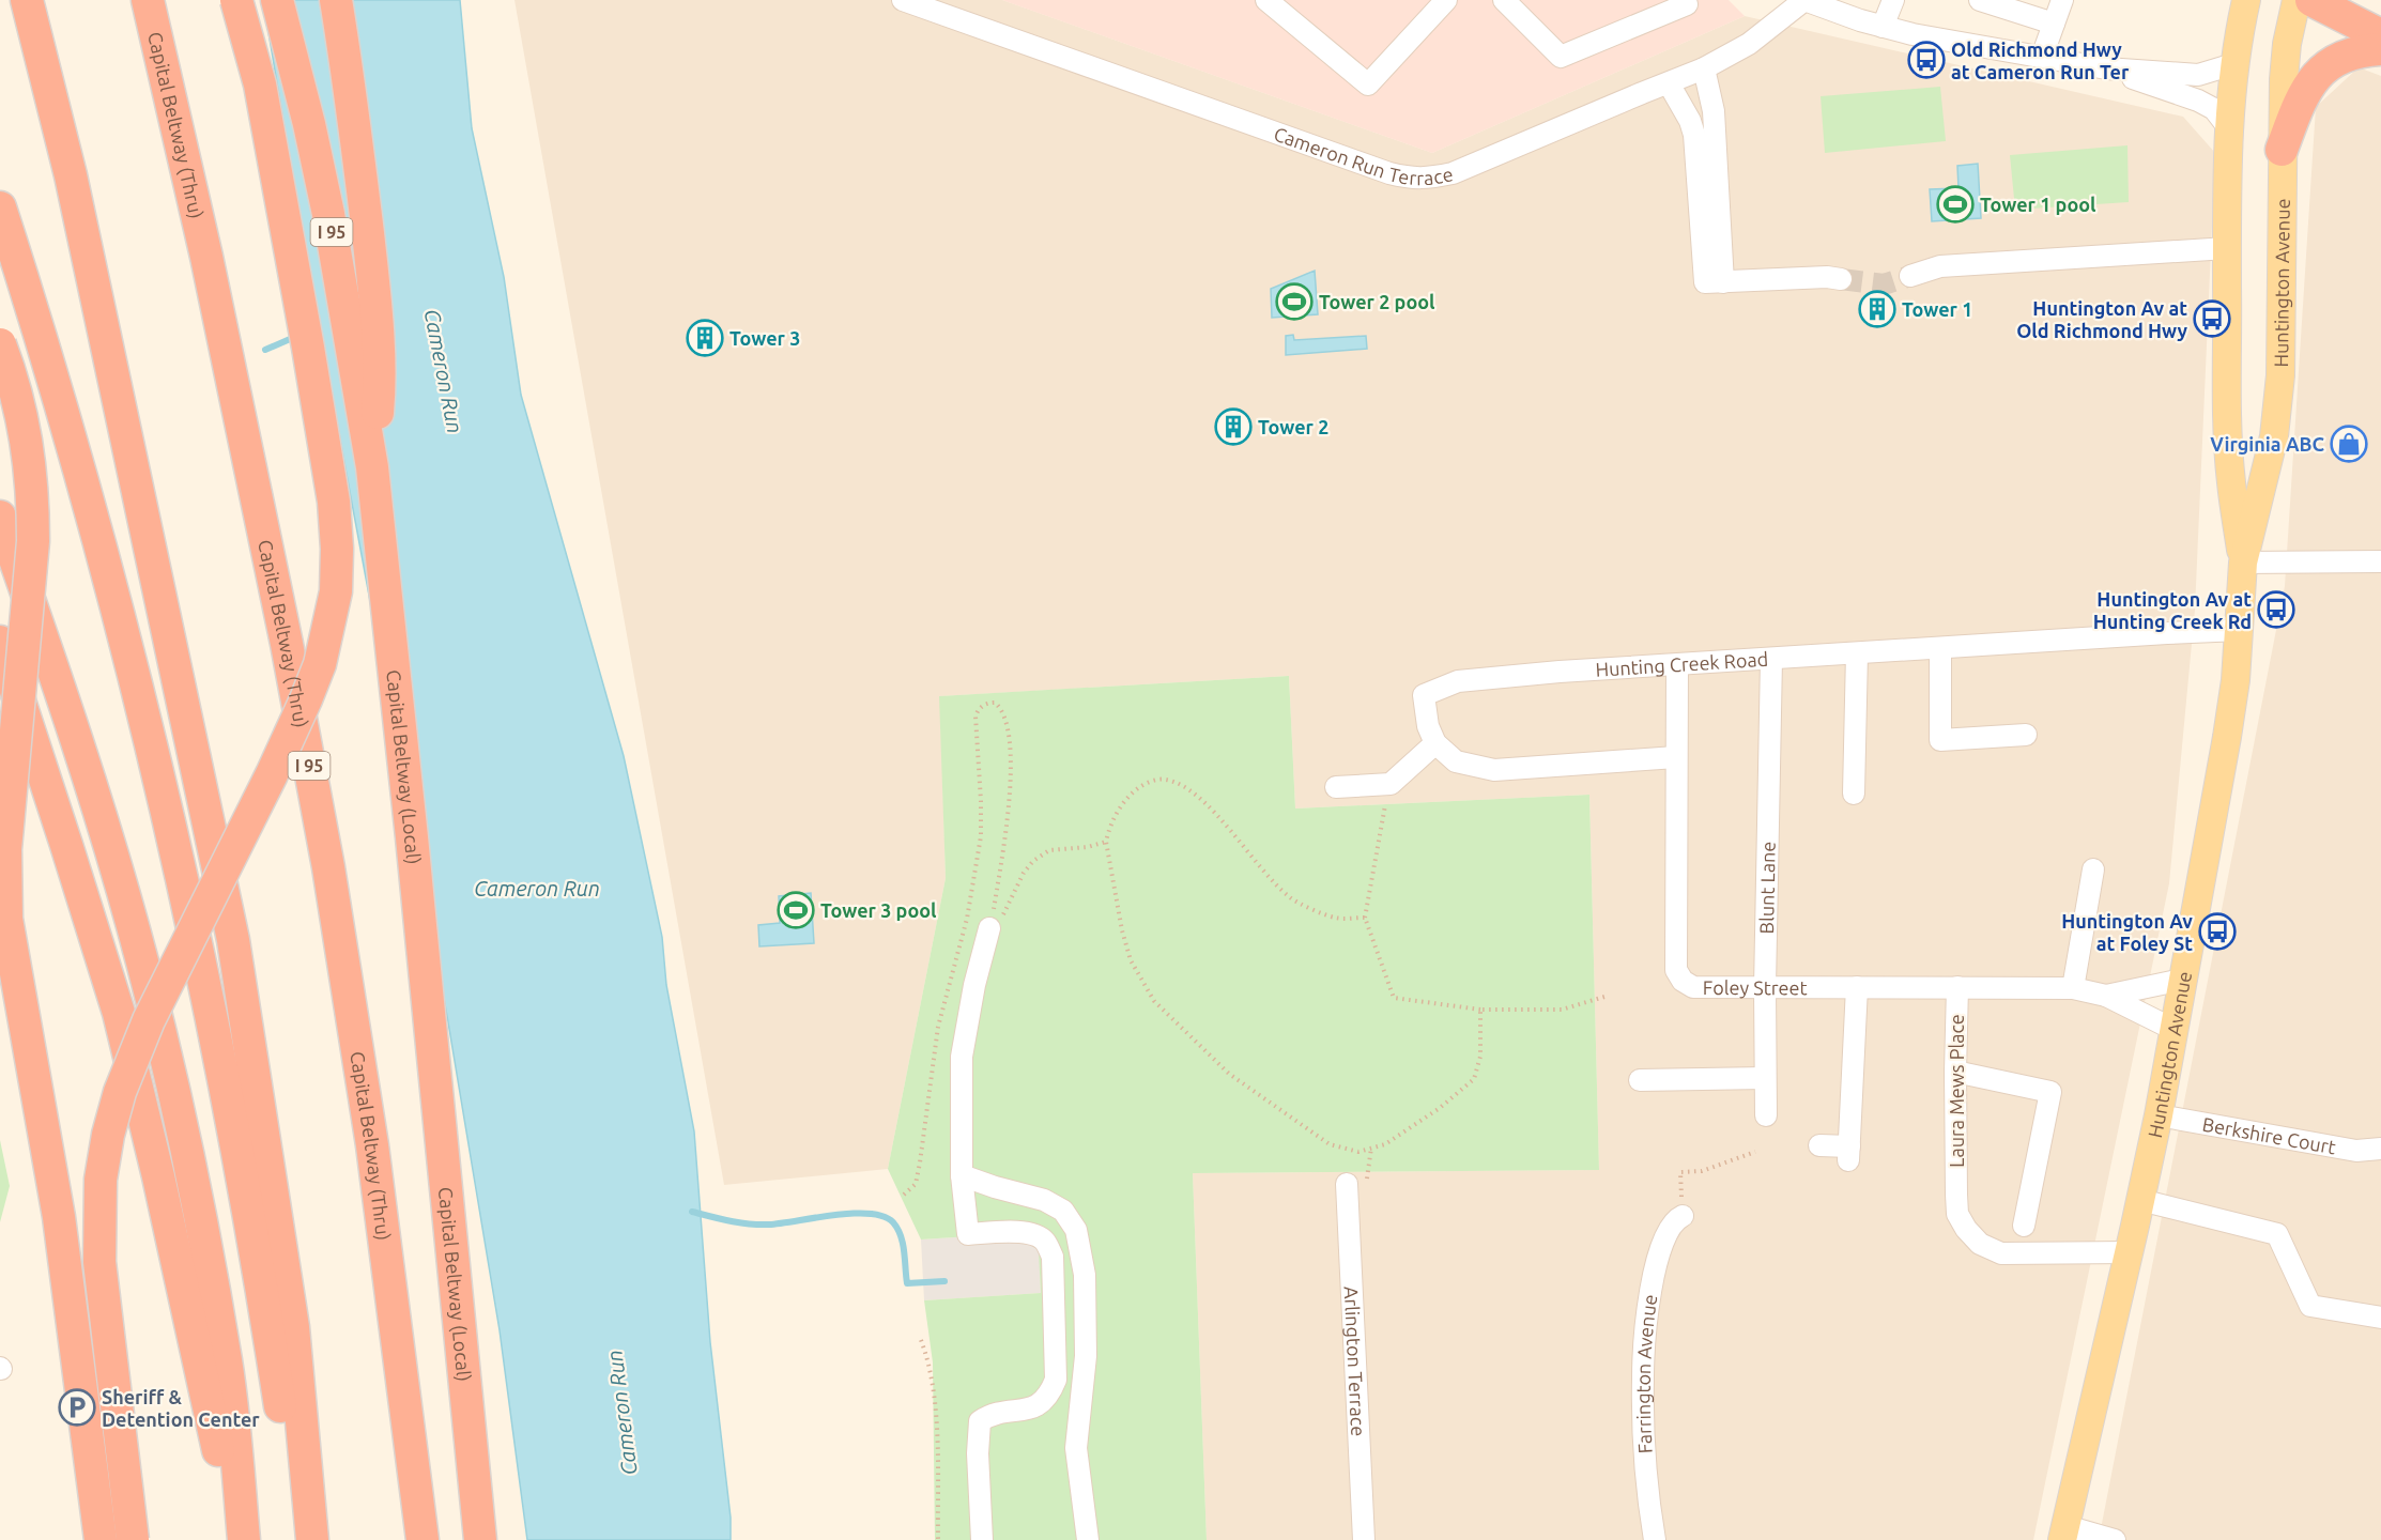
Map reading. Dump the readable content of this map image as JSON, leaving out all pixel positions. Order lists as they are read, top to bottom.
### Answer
{
  "streets": {
    "highway": ["Capital Beltway (Thru)", "I 95", "Capital Beltway (Local)"],
    "main road": ["Huntington Avenue"],
    "street": [
      "Cameron Run Terrace",
      "Hunting Creek Road",
      "Blunt Lane",
      "Foley Street",
      "Laura Mews Place",
      "Berkshire Court",
      "Arlington Terrace",
      "Farrington Avenue"
    ]
  },
  "crossings": [
    ["Huntington Avenue", "Hunting Creek Road"],
    ["Huntington Avenue", "Foley Street"],
    ["Huntington Avenue", "Laura Mews Place"],
    ["Huntington Avenue", "Berkshire Court"],
    ["Hunting Creek Road", "Blunt Lane"],
    ["Hunting Creek Road", "Foley Street"],
    ["Blunt Lane", "Foley Street"],
    ["Foley Street", "Laura Mews Place"]
  ],
  "water": ["Cameron Run"],
  "places": {
    "bus stop": [
      "Old Richmond Hwy at Cameron Run Ter",
      "Huntington Av at Old Richmond Hwy",
      "Huntington Av at Hunting Creek Rd",
      "Huntington Av at Foley St"
    ],
    "sports": ["Tower 1 pool", "Tower 2 pool", "Tower 3 pool"],
    "building": ["Tower 1", "Tower 3", "Tower 2"],
    "shop": ["Virginia ABC"],
    "parking": ["Sheriff & Detention Center"]
  }
}
